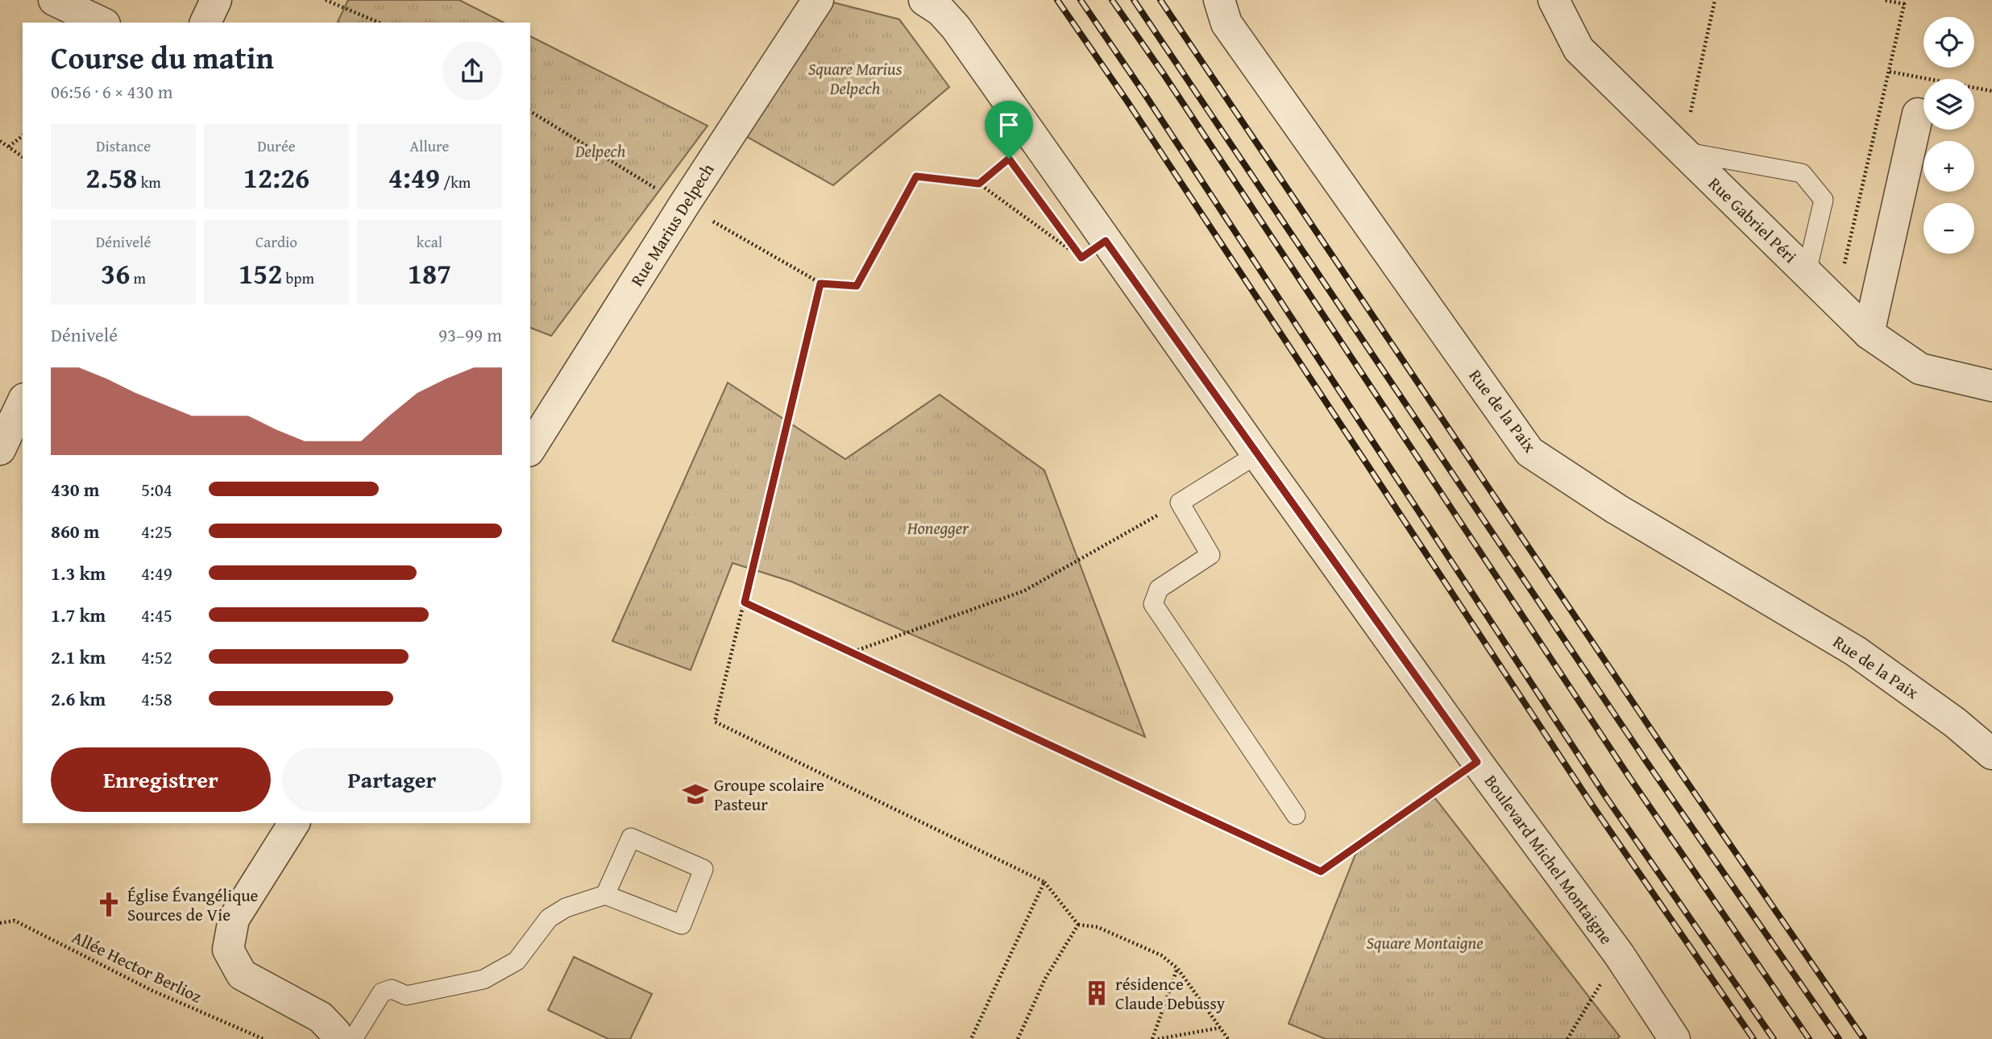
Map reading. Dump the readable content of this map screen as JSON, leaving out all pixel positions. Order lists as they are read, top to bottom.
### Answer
{
  "streets": {
    "street": [
      "Rue Gabriel Péri",
      "Rue Marius Delpech",
      "Rue de la Paix",
      "Boulevard Michel Montaigne"
    ],
    "path": ["Allée Hector Berlioz"]
  },
  "parks": [
    "Square Marius Delpech",
    "Delpech",
    "Honegger",
    "Square Montaigne"
  ],
  "places": {
    "school or university": ["Groupe scolaire Pasteur"],
    "church": ["Église Évangélique Sources de Vie"],
    "building": ["résidence Claude Debussy"]
  },
  "page": {
    "map_buttons": ["+", "−"],
    "heading": ["Course du matin", "06:56 · 6 × 430 m"],
    "stats": [
      ["Distance", "2.58 km"],
      ["Durée", "12:26"],
      ["Allure", "4:49 /km"],
      ["Dénivelé", "36 m"],
      ["Cardio", "152 bpm"],
      ["kcal", "187"]
    ],
    "chart": ["Dénivelé", "93–99 m"],
    "list": [
      {
        "name": "430 m",
        "note": "5:04"
      },
      {
        "name": "860 m",
        "note": "4:25"
      },
      {
        "name": "1.3 km",
        "note": "4:49"
      },
      {
        "name": "1.7 km",
        "note": "4:45"
      },
      {
        "name": "2.1 km",
        "note": "4:52"
      },
      {
        "name": "2.6 km",
        "note": "4:58"
      }
    ],
    "buttons": ["Enregistrer", "Partager"]
  }
}
